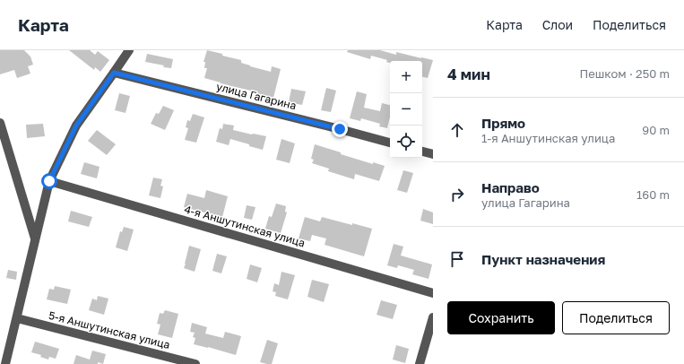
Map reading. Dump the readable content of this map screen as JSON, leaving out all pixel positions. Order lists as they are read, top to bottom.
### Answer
{
  "streets": {
    "street": ["улица Гагарина", "4-я Аншутинская улица", "5-я Аншутинская улица"]
  },
  "page": {
    "header": "Карта",
    "nav": ["Карта", "Слои", "Поделиться"],
    "heading": ["4 мин", "Пешком · 250 m"],
    "map_buttons": ["+", "−"],
    "list": [
      ["Прямо", "1-я Аншутинская улица", "90 m"],
      ["Направо", "улица Гагарина", "160 m"],
      "Пункт назначения"
    ],
    "buttons": ["Сохранить", "Поделиться"]
  }
}
